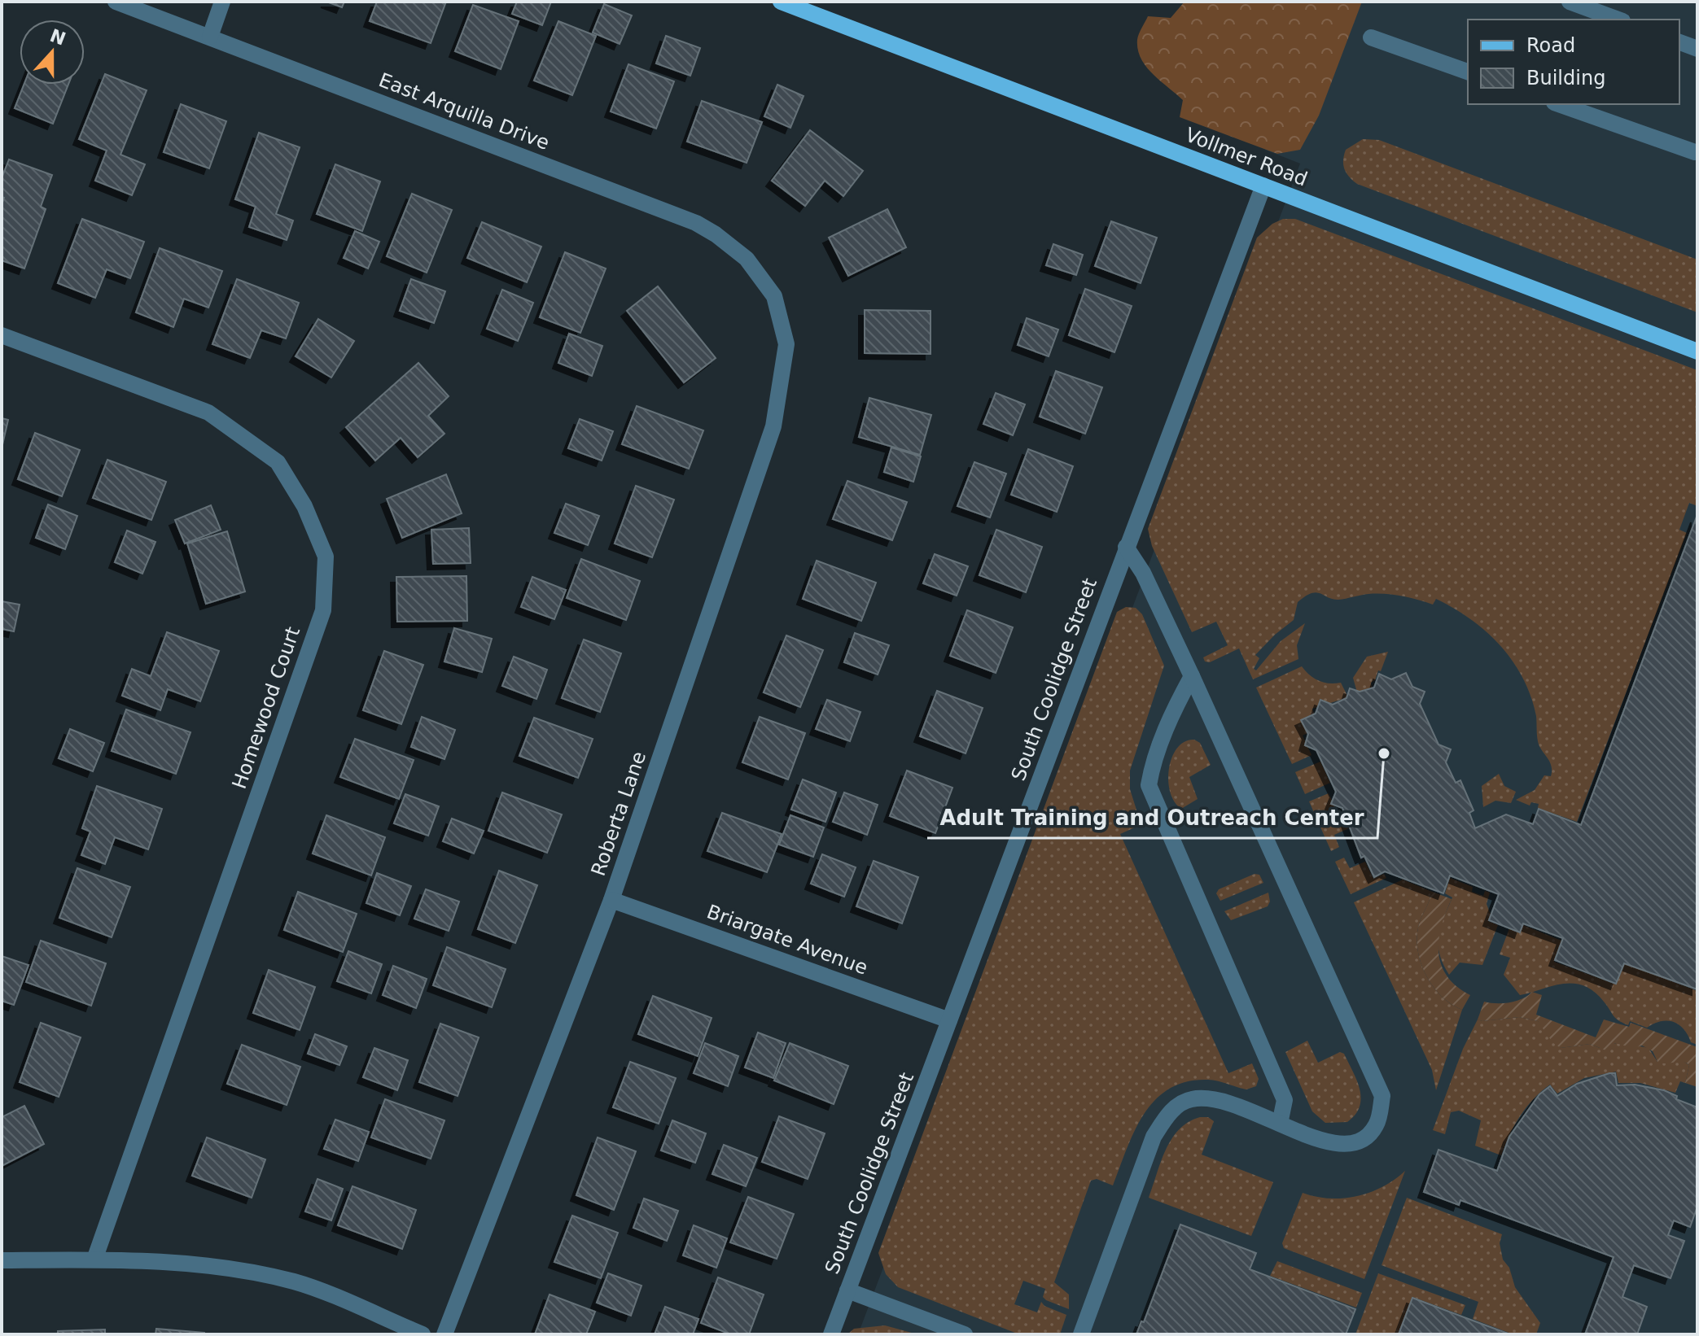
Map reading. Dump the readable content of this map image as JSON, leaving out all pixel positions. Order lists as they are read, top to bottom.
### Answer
{
  "streets": {
    "main road": ["Vollmer Road"],
    "street": [
      "East Arquilla Drive",
      "South Coolidge Street",
      "Homewood Court",
      "Roberta Lane",
      "Briargate Avenue"
    ]
  },
  "crossings": [
    ["East Arquilla Drive", "Roberta Lane"],
    ["Vollmer Road", "South Coolidge Street"],
    ["South Coolidge Street", "Briargate Avenue"],
    ["Roberta Lane", "Briargate Avenue"]
  ],
  "places": ["Adult Training and Outreach Center"],
  "legend": ["Road", "Building"],
  "north": "top"
}
